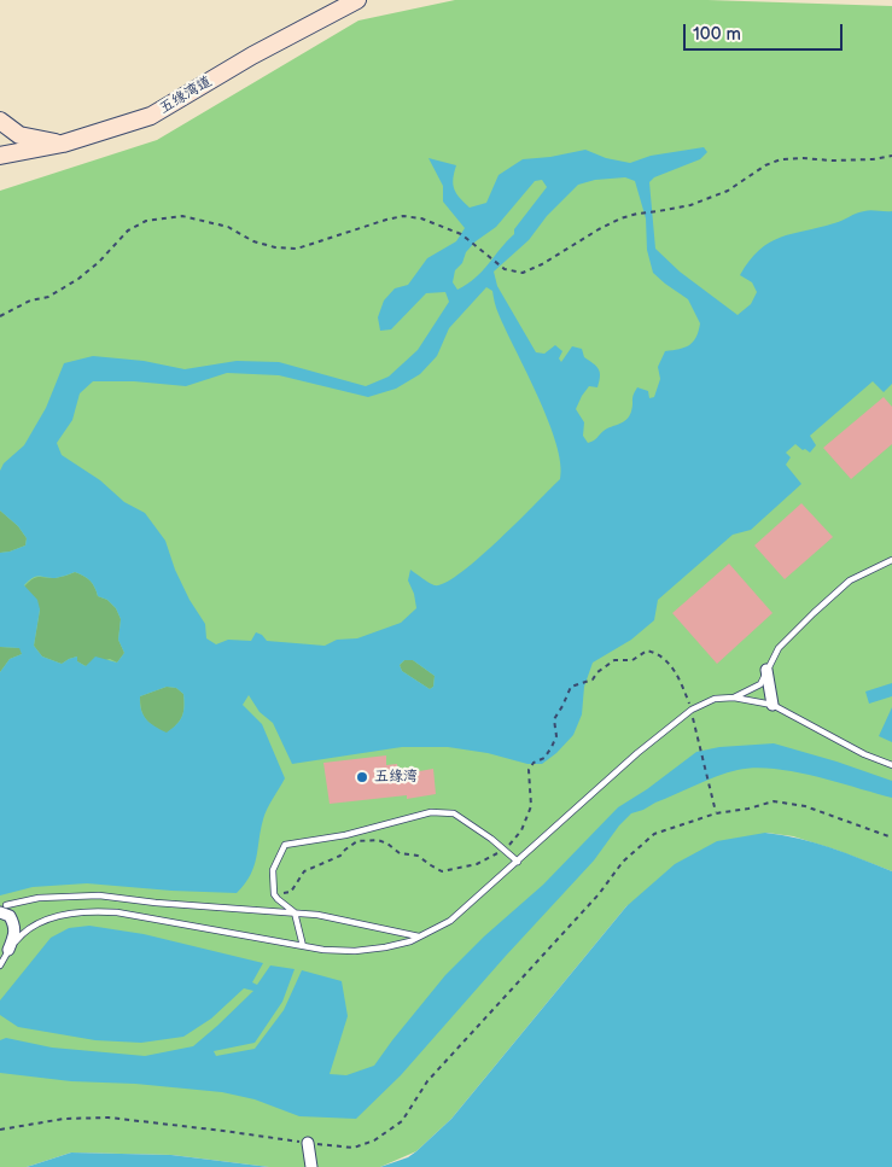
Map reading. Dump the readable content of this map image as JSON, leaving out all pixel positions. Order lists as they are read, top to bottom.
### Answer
{
  "streets": {
    "main road": ["五缘湾道"]
  },
  "places": ["五缘湾"],
  "scale_bar": "100 m"
}
